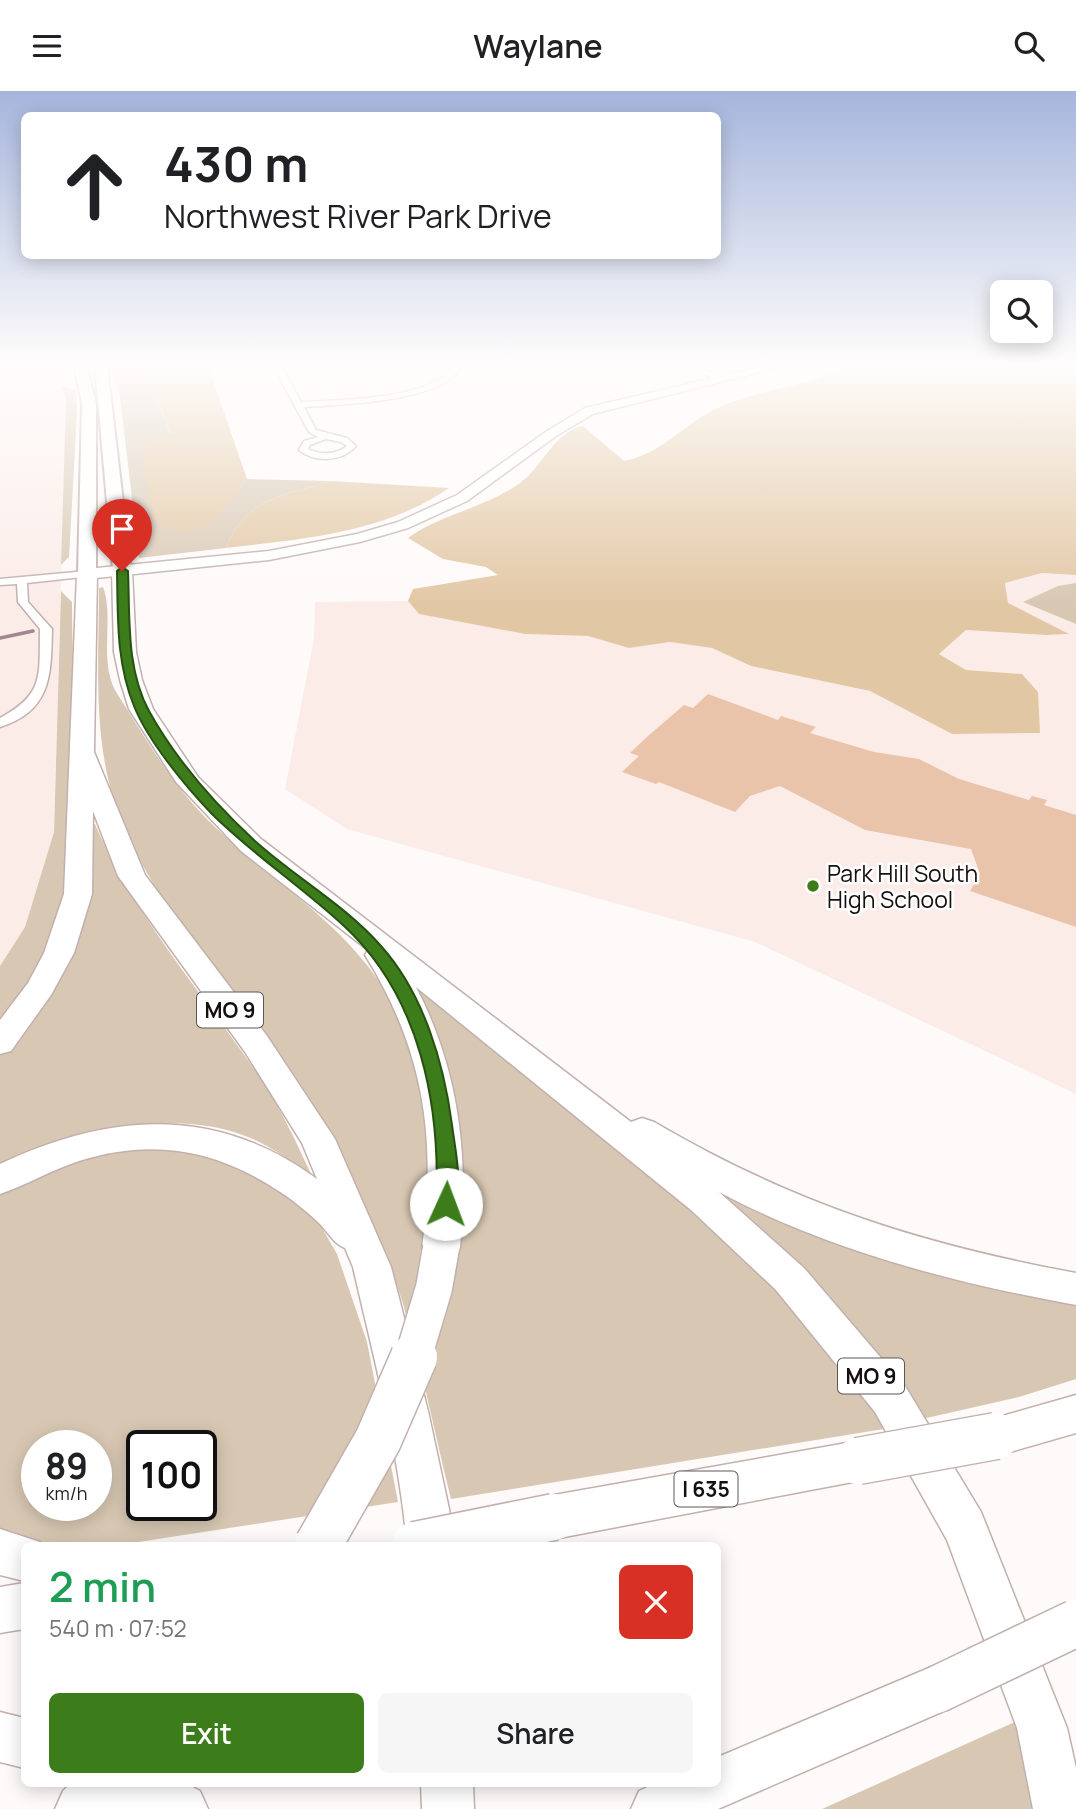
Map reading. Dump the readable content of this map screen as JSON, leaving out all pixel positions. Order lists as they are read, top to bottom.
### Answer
{
  "streets": {
    "highway": ["MO 9", "I 635"]
  },
  "places": ["Park Hill South High School"],
  "page": {
    "header": "Waylane",
    "turn": ["430 m", "Northwest River Park Drive"],
    "speed": "89 km/h",
    "limit": "100",
    "heading": ["2 min", "540 m · 07:52"],
    "buttons": ["Exit", "Share"]
  }
}
